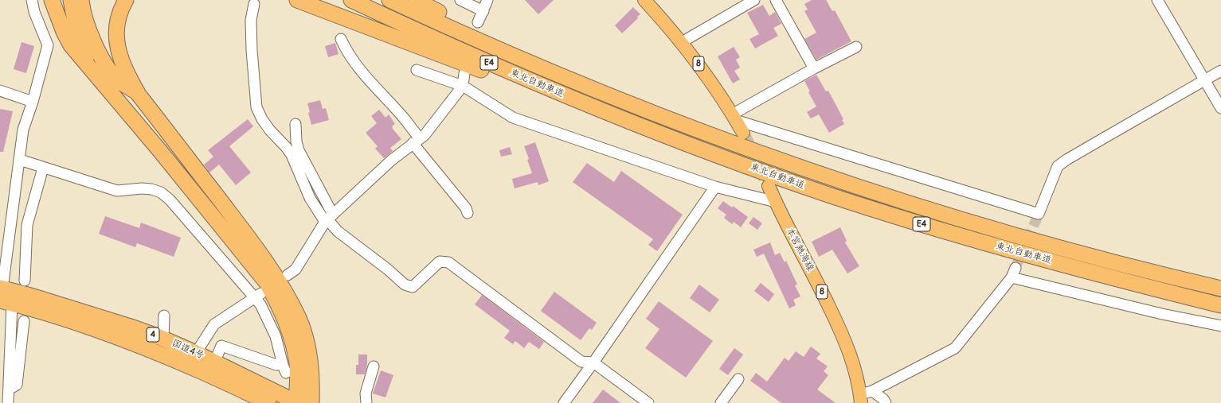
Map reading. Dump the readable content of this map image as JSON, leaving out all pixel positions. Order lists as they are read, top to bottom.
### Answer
{
  "streets": {
    "highway": [
      "E4",
      "東北自動車道",
      "4",
      "国道4号"
    ],
    "main road": ["8", "本宮熱海線"]
  }
}
